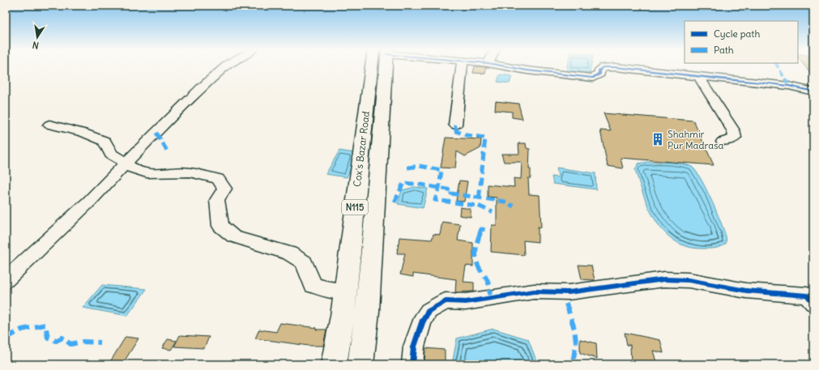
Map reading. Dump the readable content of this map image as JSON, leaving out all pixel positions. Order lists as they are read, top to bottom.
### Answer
{
  "streets": {
    "highway": ["Cox's Bazar Road", "N115"]
  },
  "places": {
    "building": ["Shahmir Pur Madrasa"]
  },
  "legend": ["Cycle path", "Path"],
  "north": "bottom"
}
